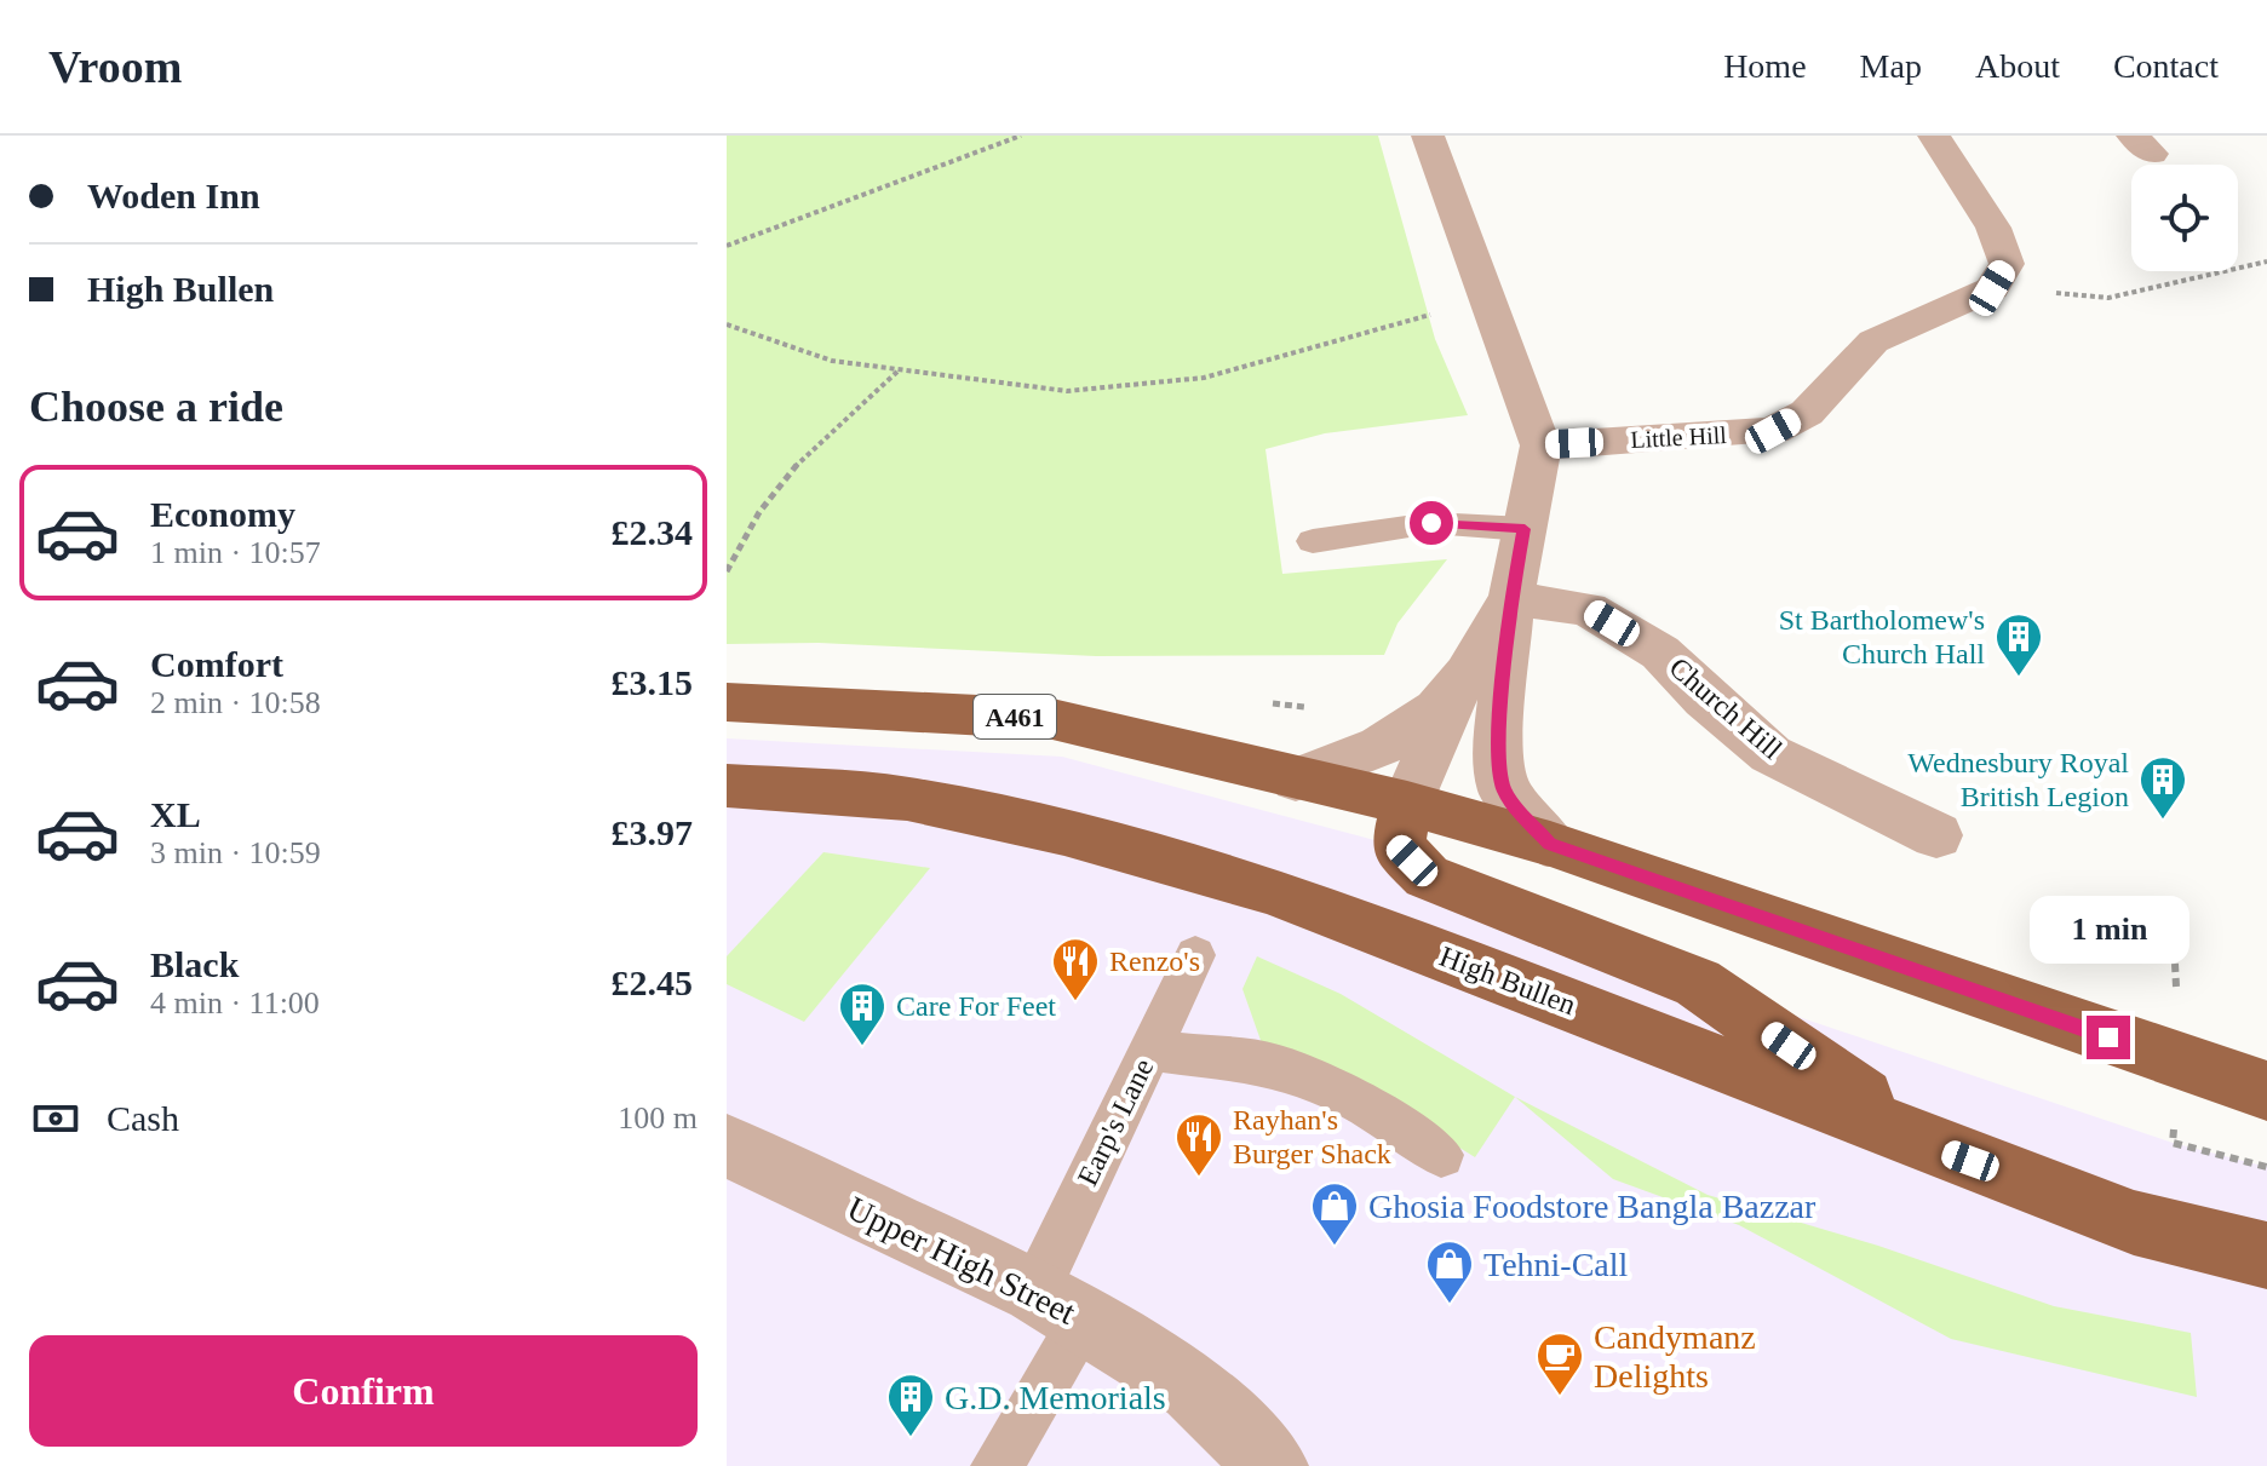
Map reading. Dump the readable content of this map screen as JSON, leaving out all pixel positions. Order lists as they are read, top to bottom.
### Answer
{
  "streets": {
    "highway": ["A461", "High Bullen"],
    "street": ["Little Hill", "Church Hill", "Upper High Street"],
    "lane": ["Earp's Lane"]
  },
  "crossings": [
    ["Earp's Lane", "Upper High Street"]
  ],
  "places": {
    "building": [
      "St Bartholomew's Church Hall",
      "Wednesbury Royal British Legion",
      "Care For Feet",
      "G.D. Memorials"
    ],
    "restaurant": ["Renzo's", "Rayhan's Burger Shack"],
    "shop": ["Ghosia Foodstore Bangla Bazzar", "Tehni-Call"],
    "cafe": ["Candymanz Delights"]
  },
  "page": {
    "header": "Vroom",
    "nav": [
      "Home",
      "Map",
      "About",
      "Contact"
    ],
    "banner": ["Woden Inn", "High Bullen"],
    "heading": "Choose a ride",
    "list": [
      {
        "name": "Economy",
        "note": "1 min · 10:57",
        "value": "£2.34"
      },
      {
        "name": "Comfort",
        "note": "2 min · 10:58",
        "value": "£3.15"
      },
      {
        "name": "XL",
        "note": "3 min · 10:59",
        "value": "£3.97"
      },
      {
        "name": "Black",
        "note": "4 min · 11:00",
        "value": "£2.45"
      }
    ],
    "bubble": "1 min",
    "pay": ["Cash", "100 m"],
    "buttons": "Confirm"
  }
}
